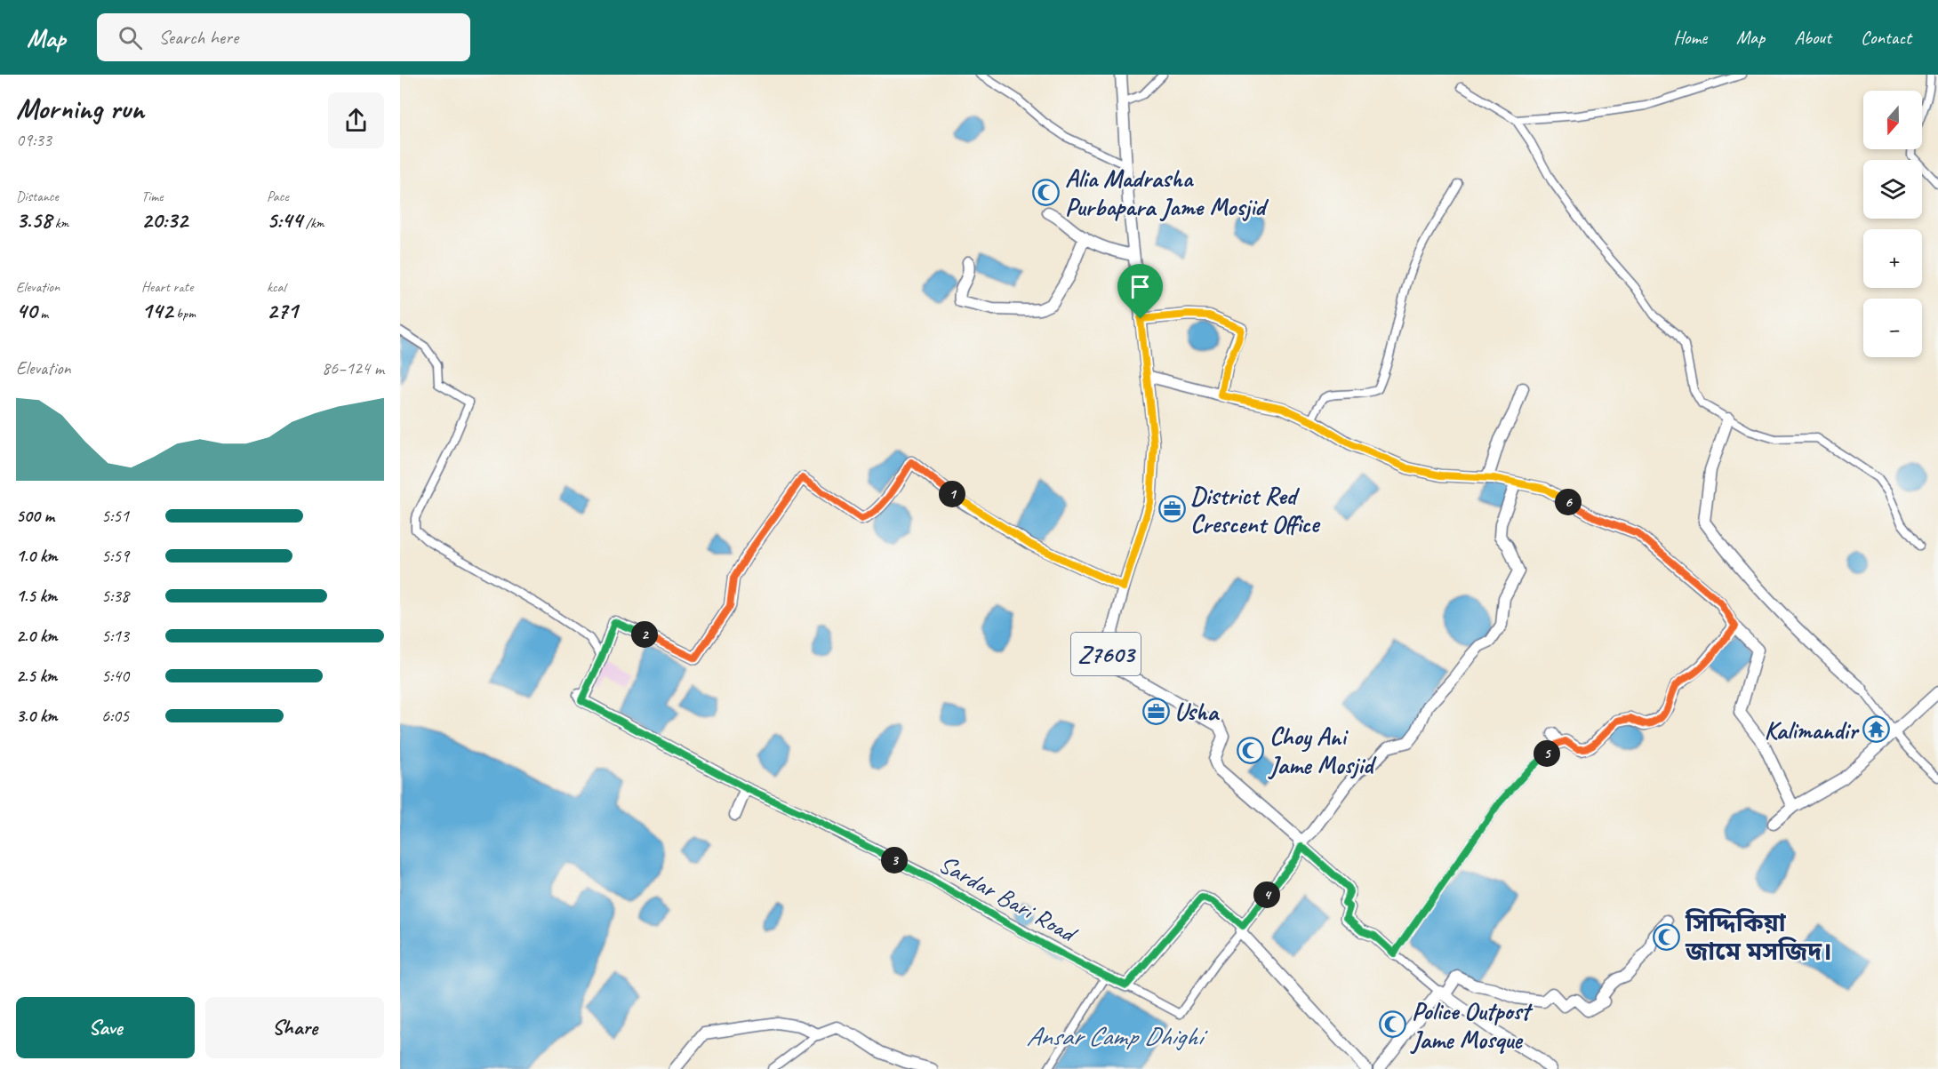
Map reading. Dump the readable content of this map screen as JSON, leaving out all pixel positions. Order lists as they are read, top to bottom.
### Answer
{
  "streets": {
    "main road": ["Z7603", "Sardar Bari Road"]
  },
  "water": ["Ansar Camp Dhighi"],
  "places": {
    "mosque": [
      "Alia Madrasha Purbapara Jame Mosjid",
      "Choy Ani Jame Mosjid",
      "সিদ্দিকিয়া জামে মসজিদ।",
      "Police Outpost Jame Mosque"
    ],
    "office": ["District Red Crescent Office", "Usha"],
    "temple": ["Kalimandir"]
  },
  "north": "bottom",
  "page": {
    "header": "Map",
    "search": "Search here",
    "nav": [
      "Home",
      "Map",
      "About",
      "Contact"
    ],
    "heading": ["Morning run", "09:33"],
    "map_buttons": ["+", "−"],
    "stats": [
      ["Distance", "3.58 km"],
      ["Time", "20:32"],
      ["Pace", "5:44 /km"],
      ["Elevation", "40 m"],
      ["Heart rate", "142 bpm"],
      ["kcal", "271"]
    ],
    "chart": ["Elevation", "86–124 m"],
    "pins": [
      "1",
      "6",
      "2",
      "5",
      "3",
      "4"
    ],
    "list": [
      {
        "name": "500 m",
        "note": "5:51"
      },
      {
        "name": "1.0 km",
        "note": "5:59"
      },
      {
        "name": "1.5 km",
        "note": "5:38"
      },
      {
        "name": "2.0 km",
        "note": "5:13"
      },
      {
        "name": "2.5 km",
        "note": "5:40"
      },
      {
        "name": "3.0 km",
        "note": "6:05"
      }
    ],
    "buttons": ["Save", "Share"]
  }
}
